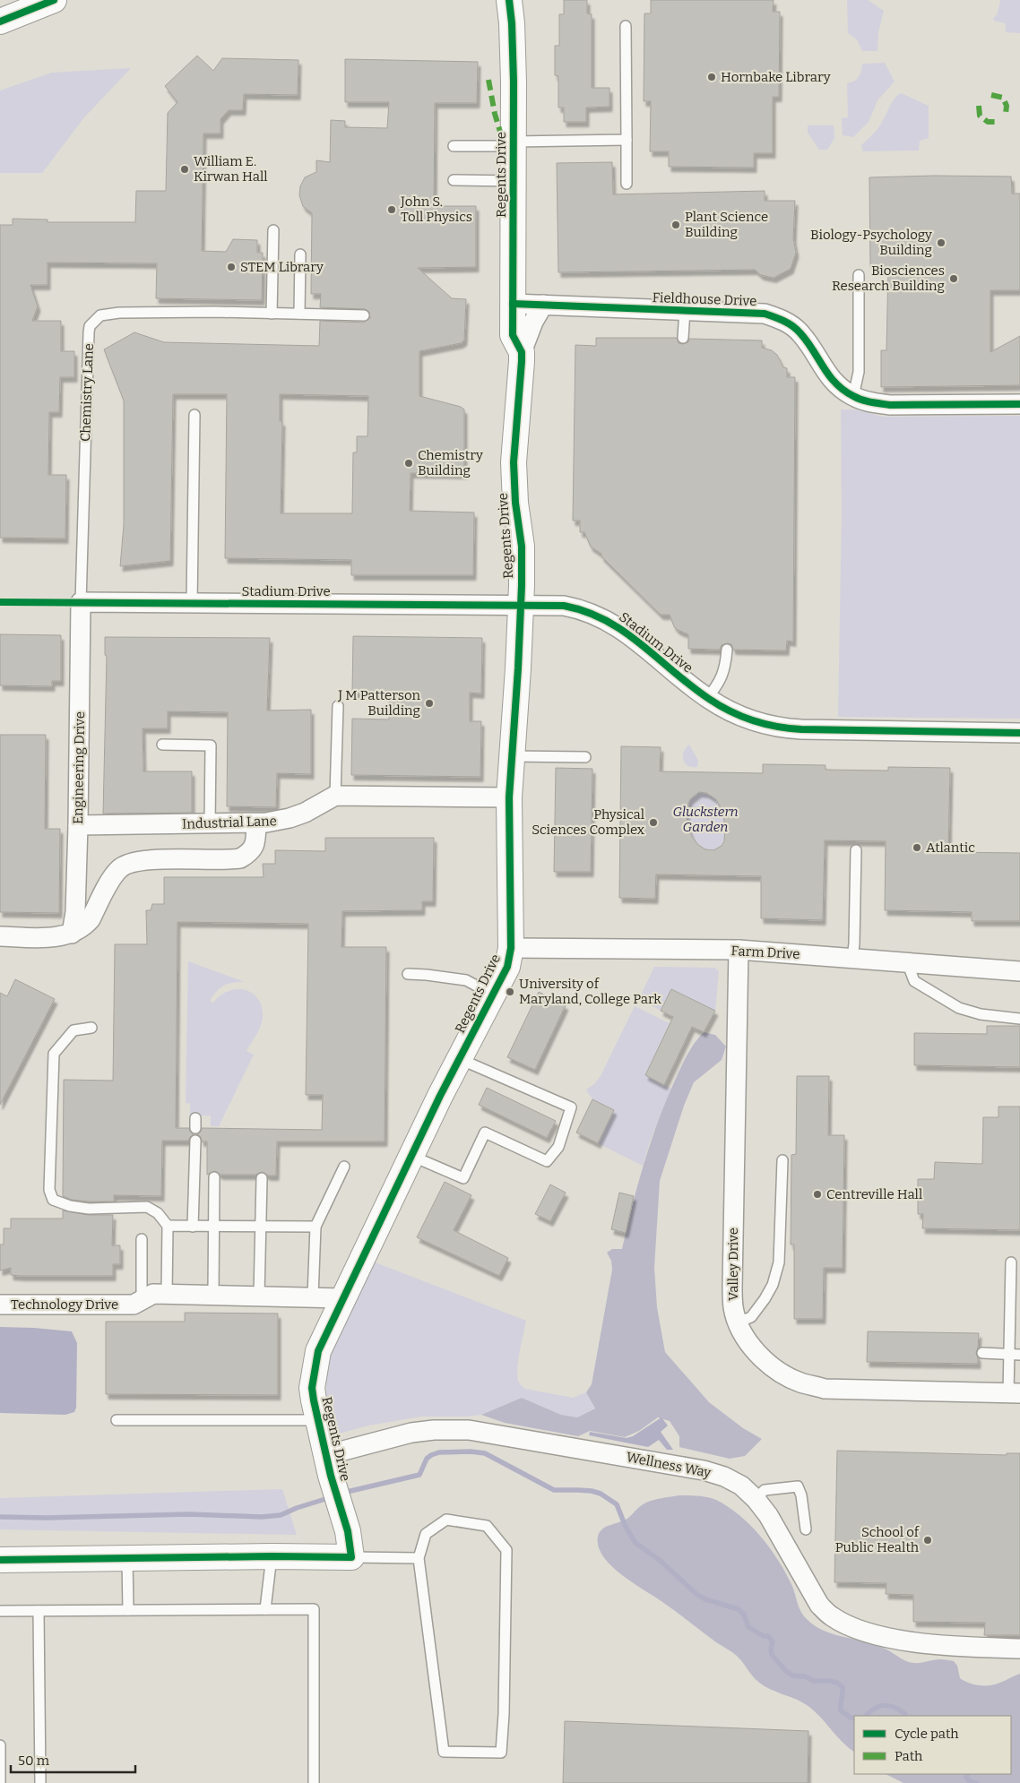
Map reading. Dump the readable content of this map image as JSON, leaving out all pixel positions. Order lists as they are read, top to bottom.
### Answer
{
  "streets": {
    "street": [
      "Regents Drive",
      "Fieldhouse Drive",
      "Stadium Drive",
      "Engineering Drive",
      "Industrial Lane",
      "Farm Drive",
      "Valley Drive",
      "Technology Drive",
      "Wellness Way"
    ],
    "lane": ["Chemistry Lane"]
  },
  "crossings": [
    ["Regents Drive", "Fieldhouse Drive"],
    ["Regents Drive", "Stadium Drive"],
    ["Regents Drive", "Industrial Lane"],
    ["Regents Drive", "Farm Drive"],
    ["Regents Drive", "Technology Drive"],
    ["Regents Drive", "Wellness Way"],
    ["Chemistry Lane", "Stadium Drive"],
    ["Chemistry Lane", "Engineering Drive"],
    ["Stadium Drive", "Engineering Drive"],
    ["Engineering Drive", "Industrial Lane"],
    ["Farm Drive", "Valley Drive"]
  ],
  "parks": ["Gluckstern Garden"],
  "places": [
    "Hornbake Library",
    "William E. Kirwan Hall",
    "John S. Toll Physics",
    "Plant Science Building",
    "Biology-Psychology Building",
    "STEM Library",
    "Biosciences Research Building",
    "Chemistry Building",
    "J M Patterson Building",
    "Physical Sciences Complex",
    "Atlantic",
    "University of Maryland, College Park",
    "Centreville Hall",
    "School of Public Health"
  ],
  "legend": ["Cycle path", "Path"],
  "scale_bar": "50 m"
}
